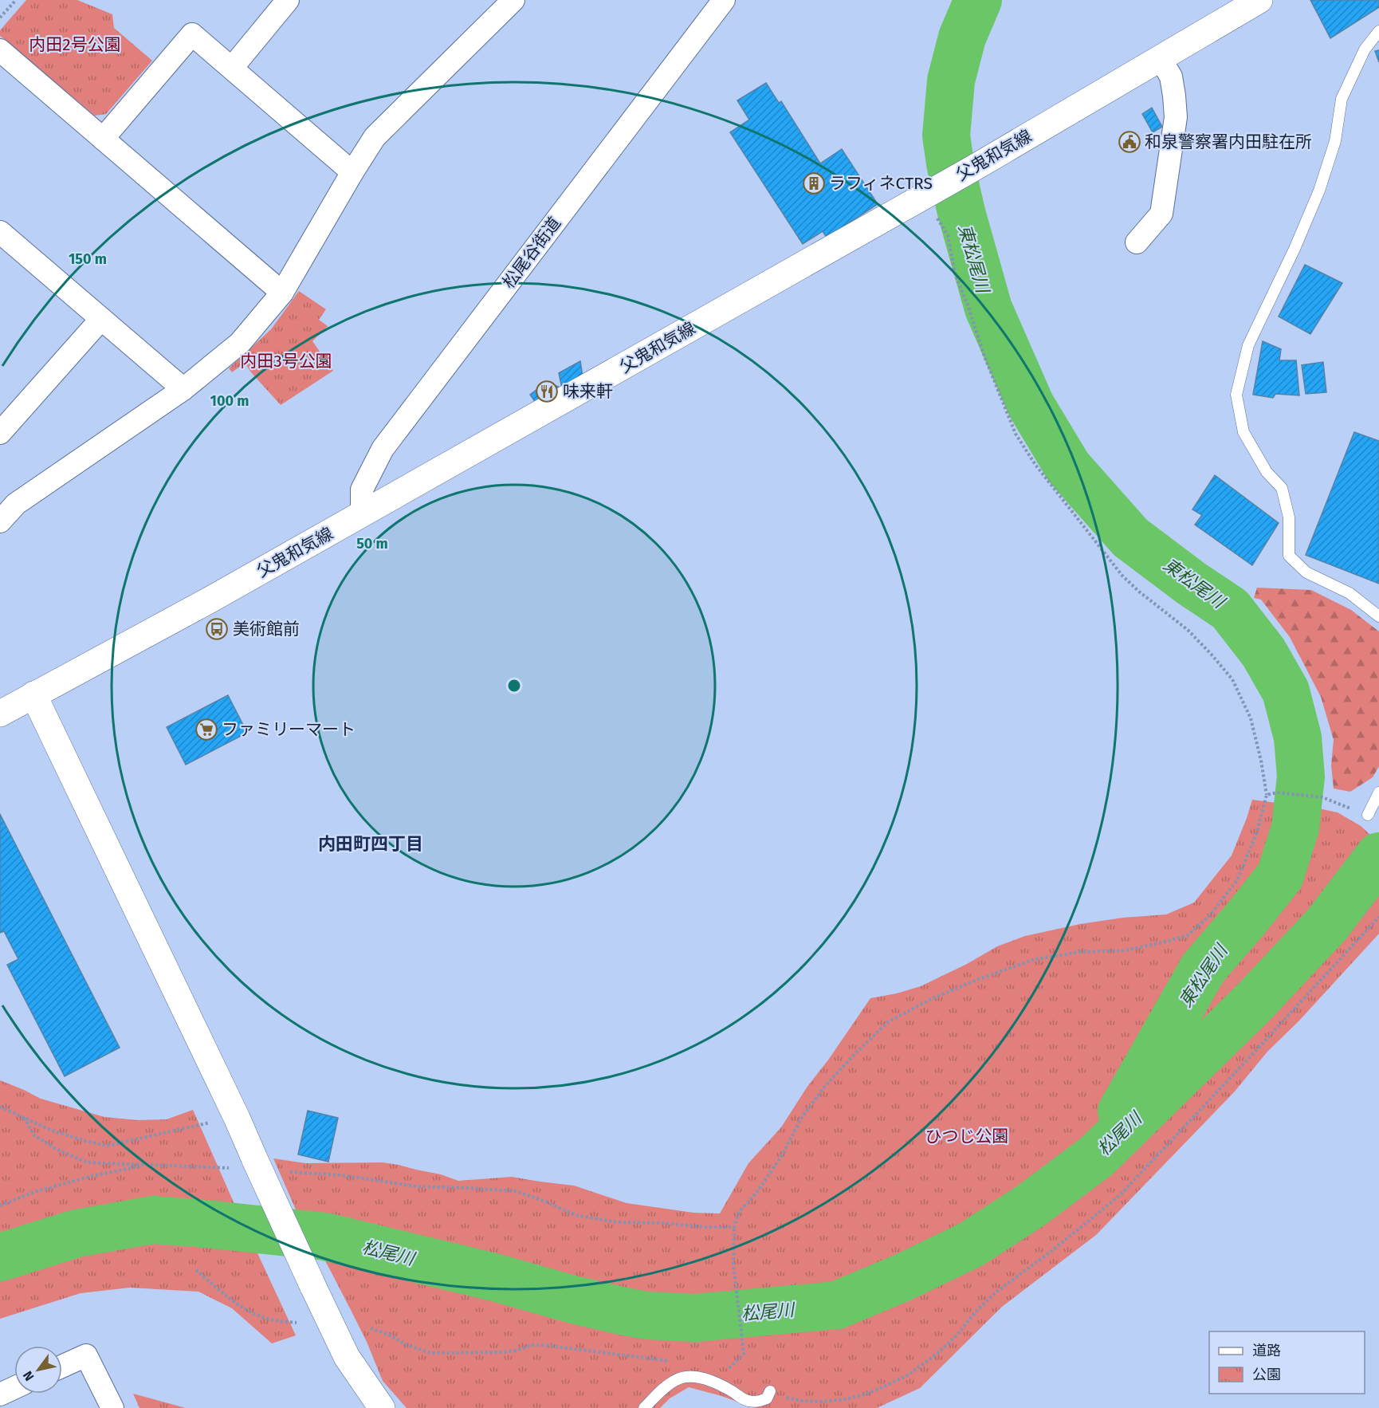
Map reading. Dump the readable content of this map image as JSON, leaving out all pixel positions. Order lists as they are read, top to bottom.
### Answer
{
  "streets": {
    "main road": ["父鬼和気線"],
    "street": ["松尾谷街道"]
  },
  "crossings": [
    ["父鬼和気線", "松尾谷街道"]
  ],
  "districts": ["内田町四丁目"],
  "water": ["東松尾川", "松尾川"],
  "parks": ["内田2号公園", "内田3号公園", "ひつじ公園"],
  "places": {
    "public building": ["和泉警察署内田駐在所"],
    "building": ["ラフィネCTRS"],
    "restaurant": ["味来軒"],
    "bus stop": ["美術館前"],
    "supermarket": ["ファミリーマート"]
  },
  "legend": ["道路", "公園"],
  "north": "bottom left",
  "rings": ["150 m", "100 m", "50 m"]
}
